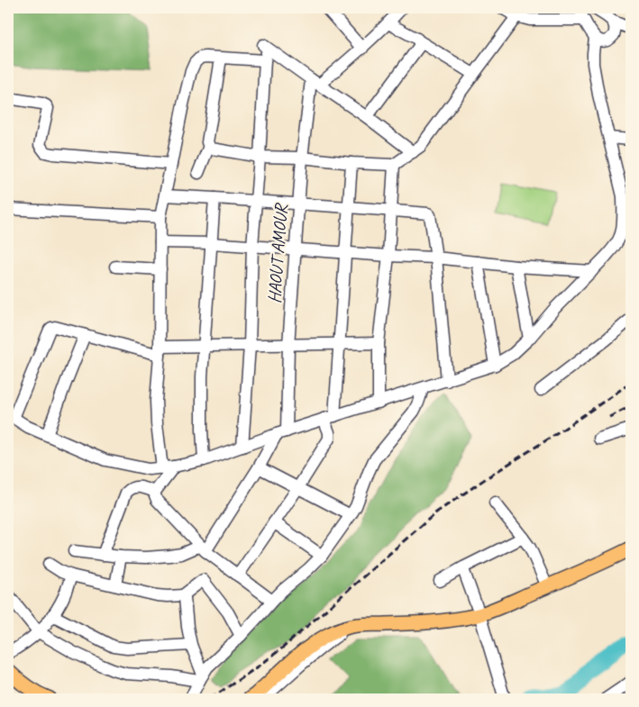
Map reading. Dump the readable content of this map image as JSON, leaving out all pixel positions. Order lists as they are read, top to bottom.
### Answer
{
  "streets": {
    "street": ["HAOUT AMOUR"]
  }
}
